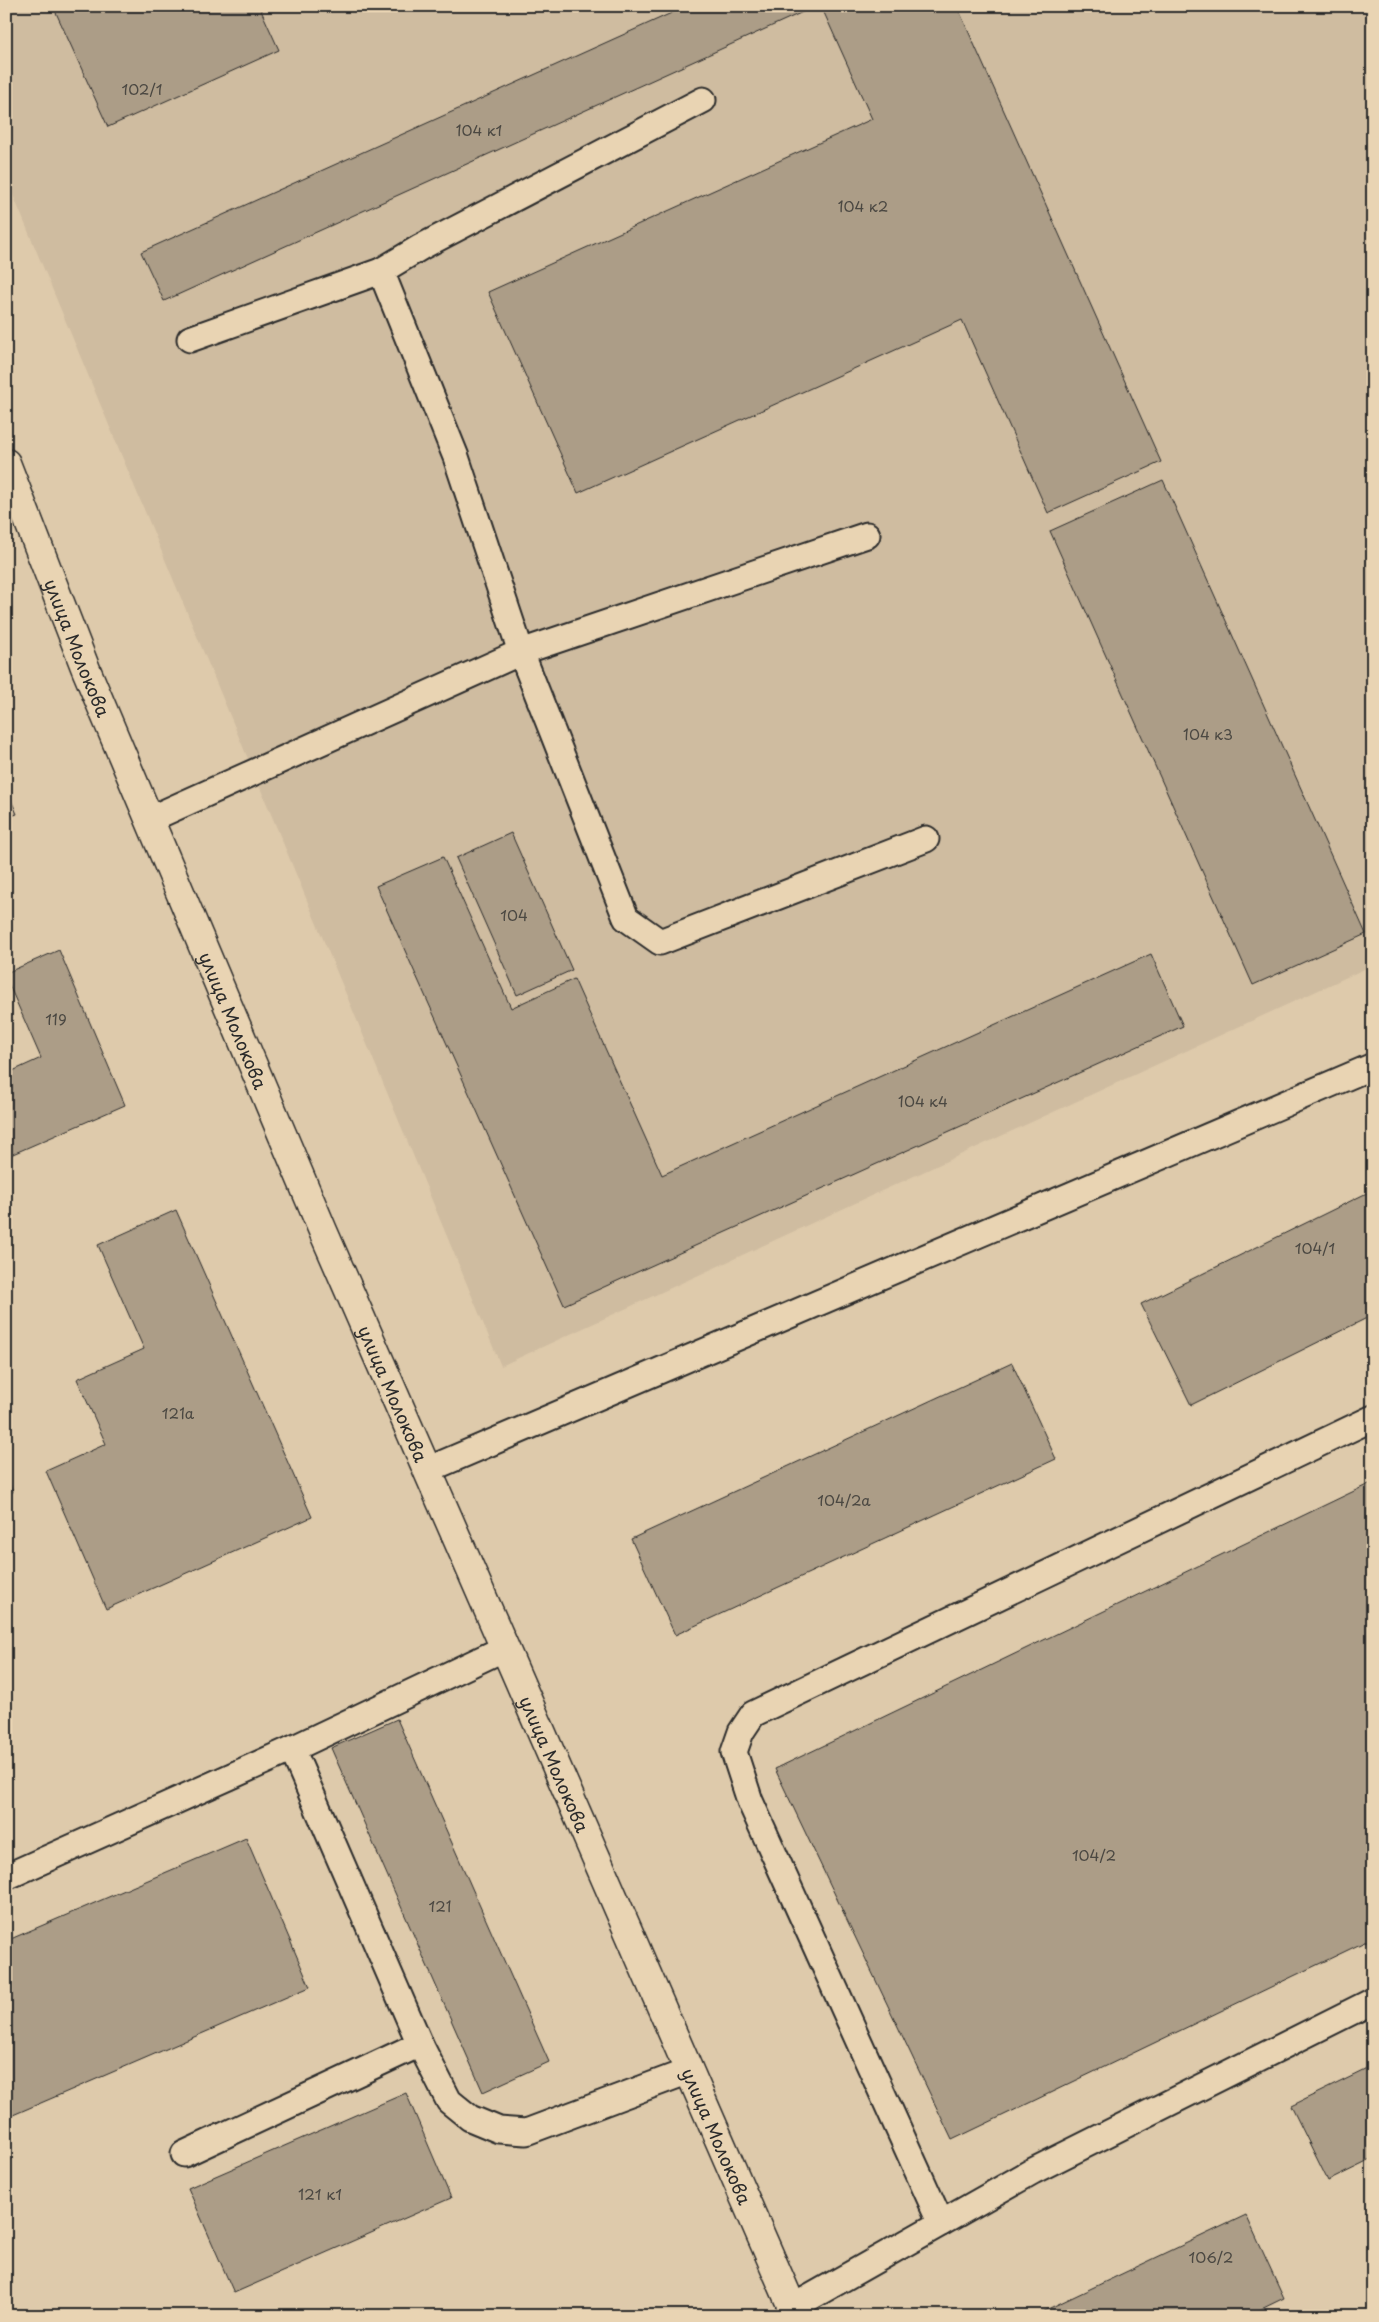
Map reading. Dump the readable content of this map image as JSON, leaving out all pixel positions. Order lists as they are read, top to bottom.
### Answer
{
  "streets": {
    "street": ["улица Молокова"]
  },
  "house_numbers": [
    "102/1",
    "104 к1",
    "104 к2",
    "104 к3",
    "104",
    "119",
    "104 к4",
    "104/1",
    "121а",
    "104/2а",
    "104/2",
    "121",
    "121 к1",
    "106/2"
  ]
}
